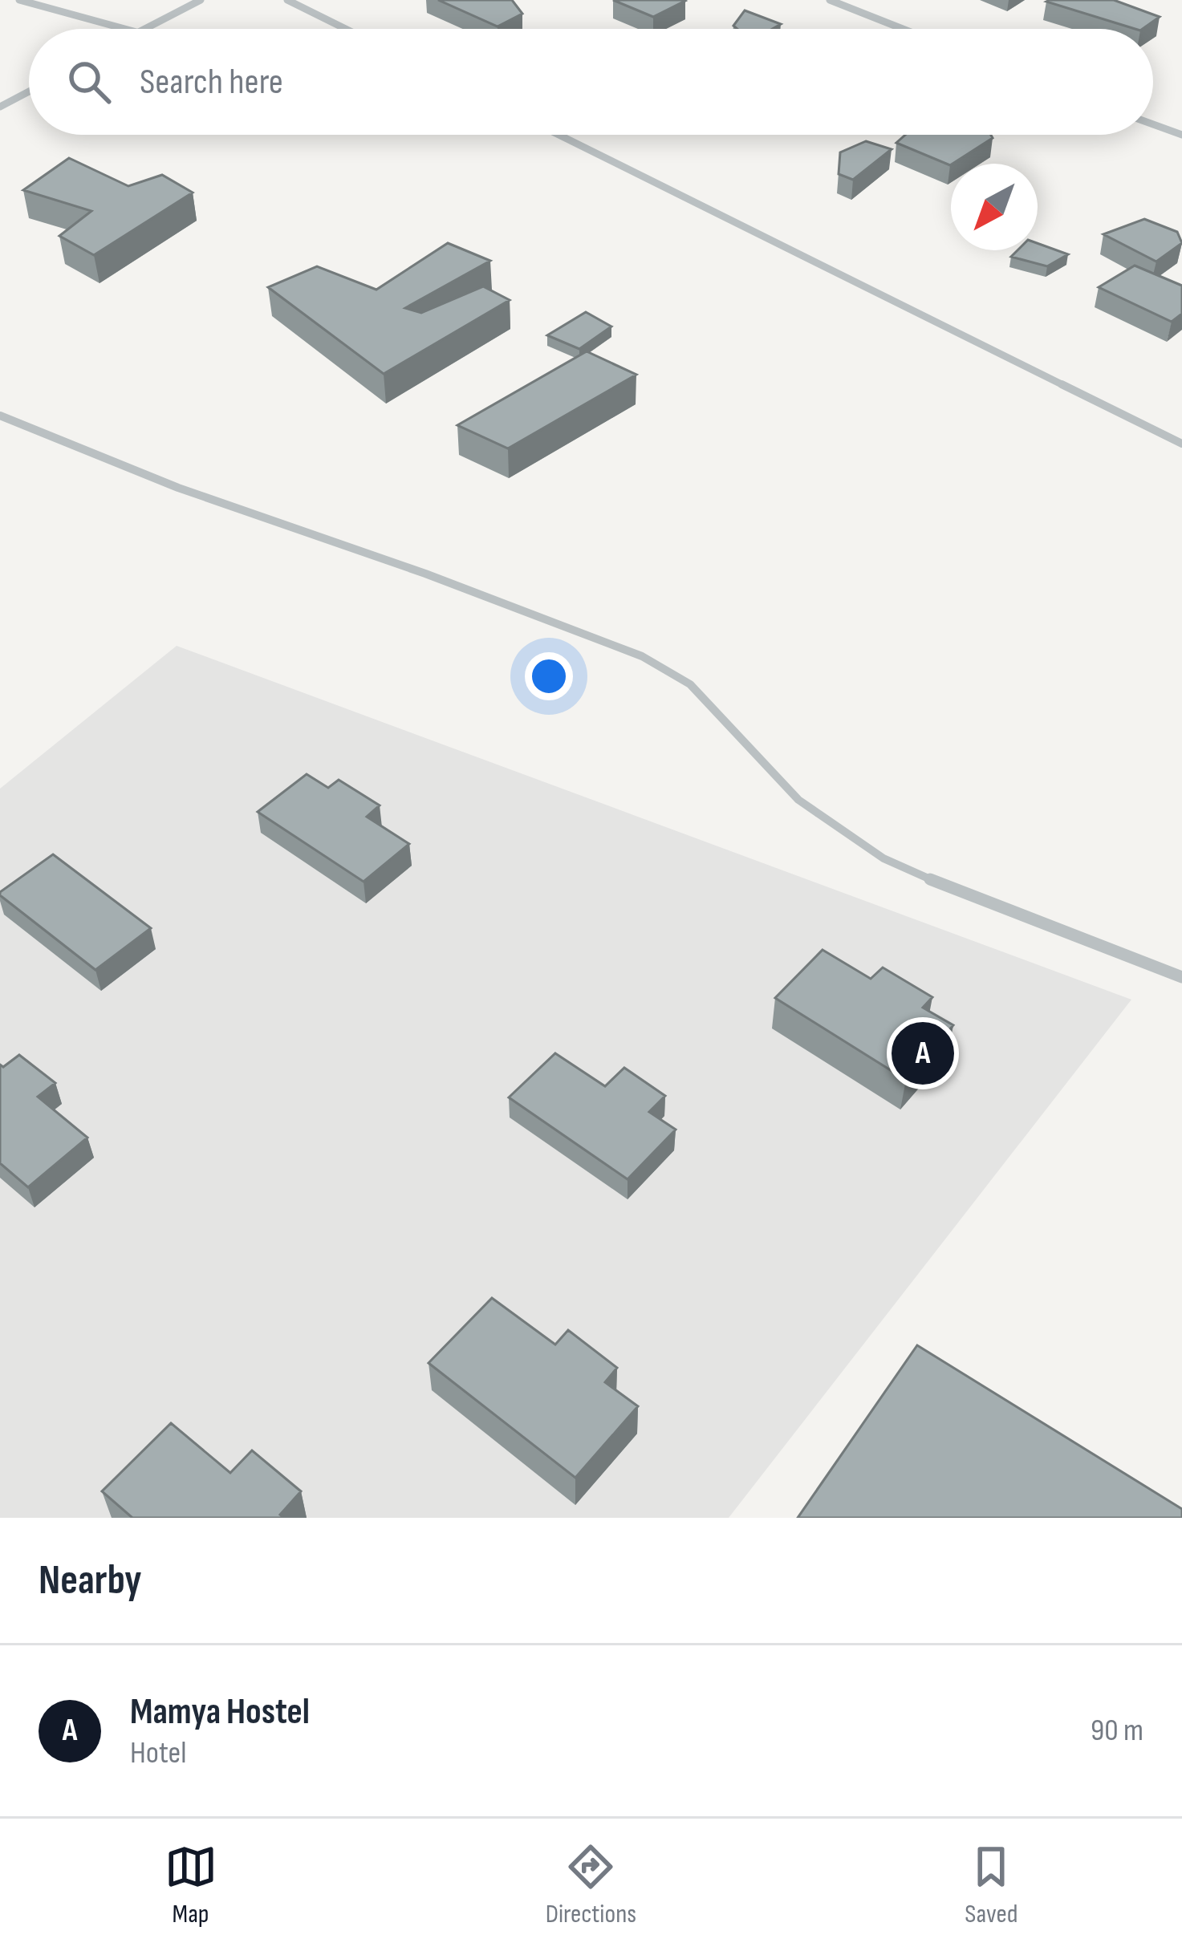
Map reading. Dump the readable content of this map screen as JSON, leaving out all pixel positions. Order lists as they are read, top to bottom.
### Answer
{
  "north": "bottom left",
  "page": {
    "search": "Search here",
    "pins": "A",
    "heading": "Nearby",
    "list": [
      {
        "mark": "A",
        "name": "Mamya Hostel",
        "note": "Hotel",
        "value": "90 m"
      }
    ],
    "nav": ["Map", "Directions", "Saved"]
  }
}
